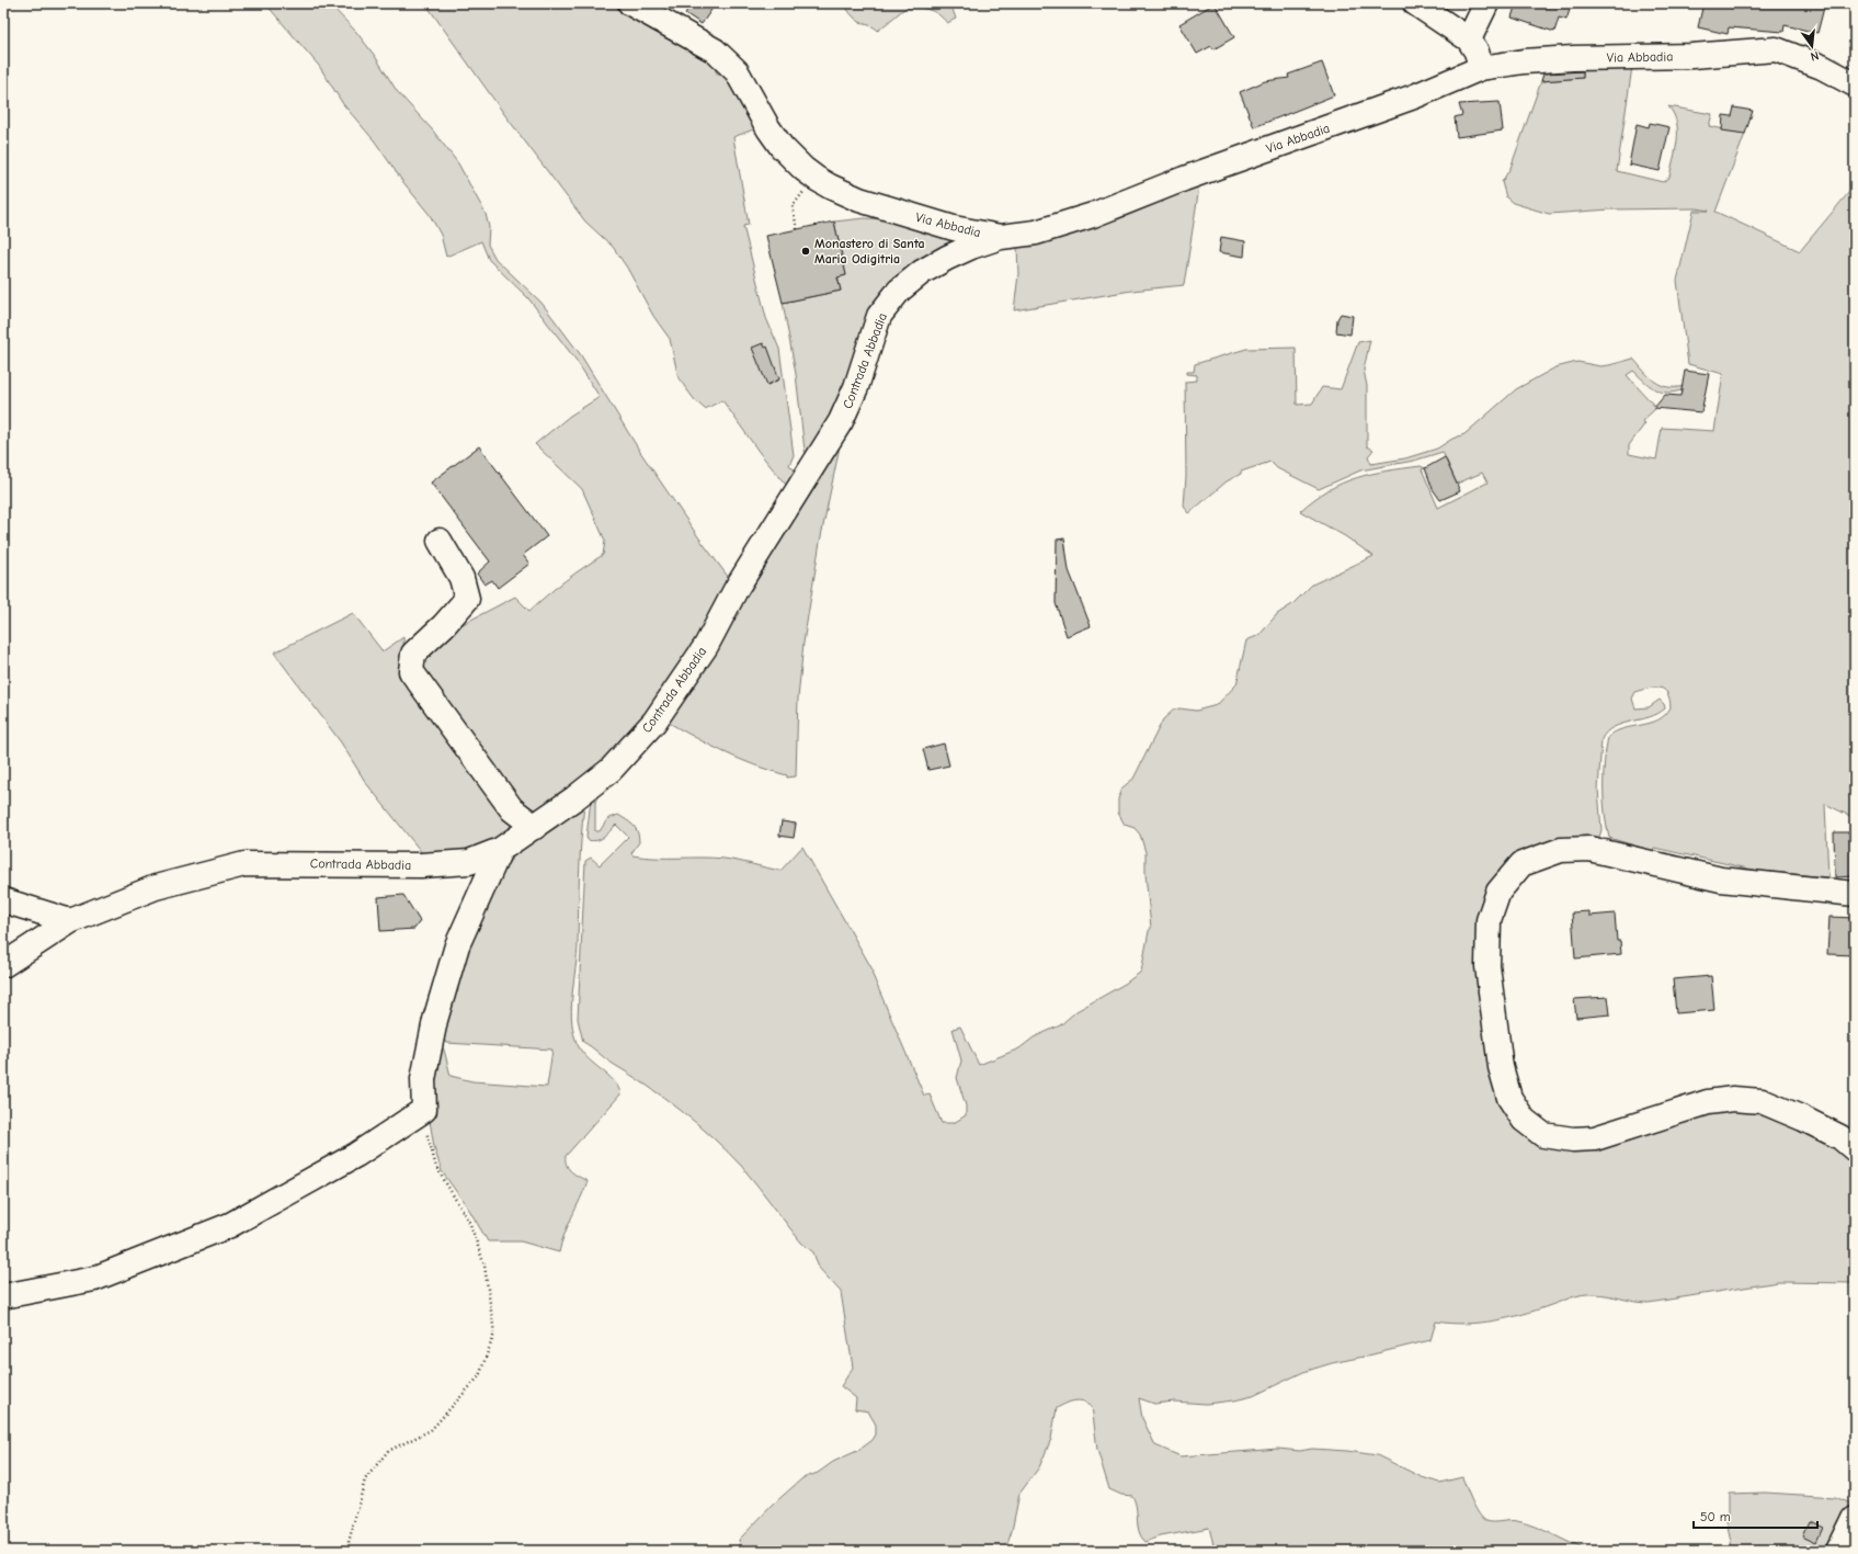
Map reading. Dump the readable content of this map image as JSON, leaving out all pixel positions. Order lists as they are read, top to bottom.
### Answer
{
  "streets": {
    "street": ["Via Abbadia", "Contrada Abbadia"]
  },
  "crossings": [
    ["Via Abbadia", "Contrada Abbadia"]
  ],
  "places": ["Monastero di Santa Maria Odigitria"],
  "scale_bar": "50 m",
  "north": "bottom"
}
